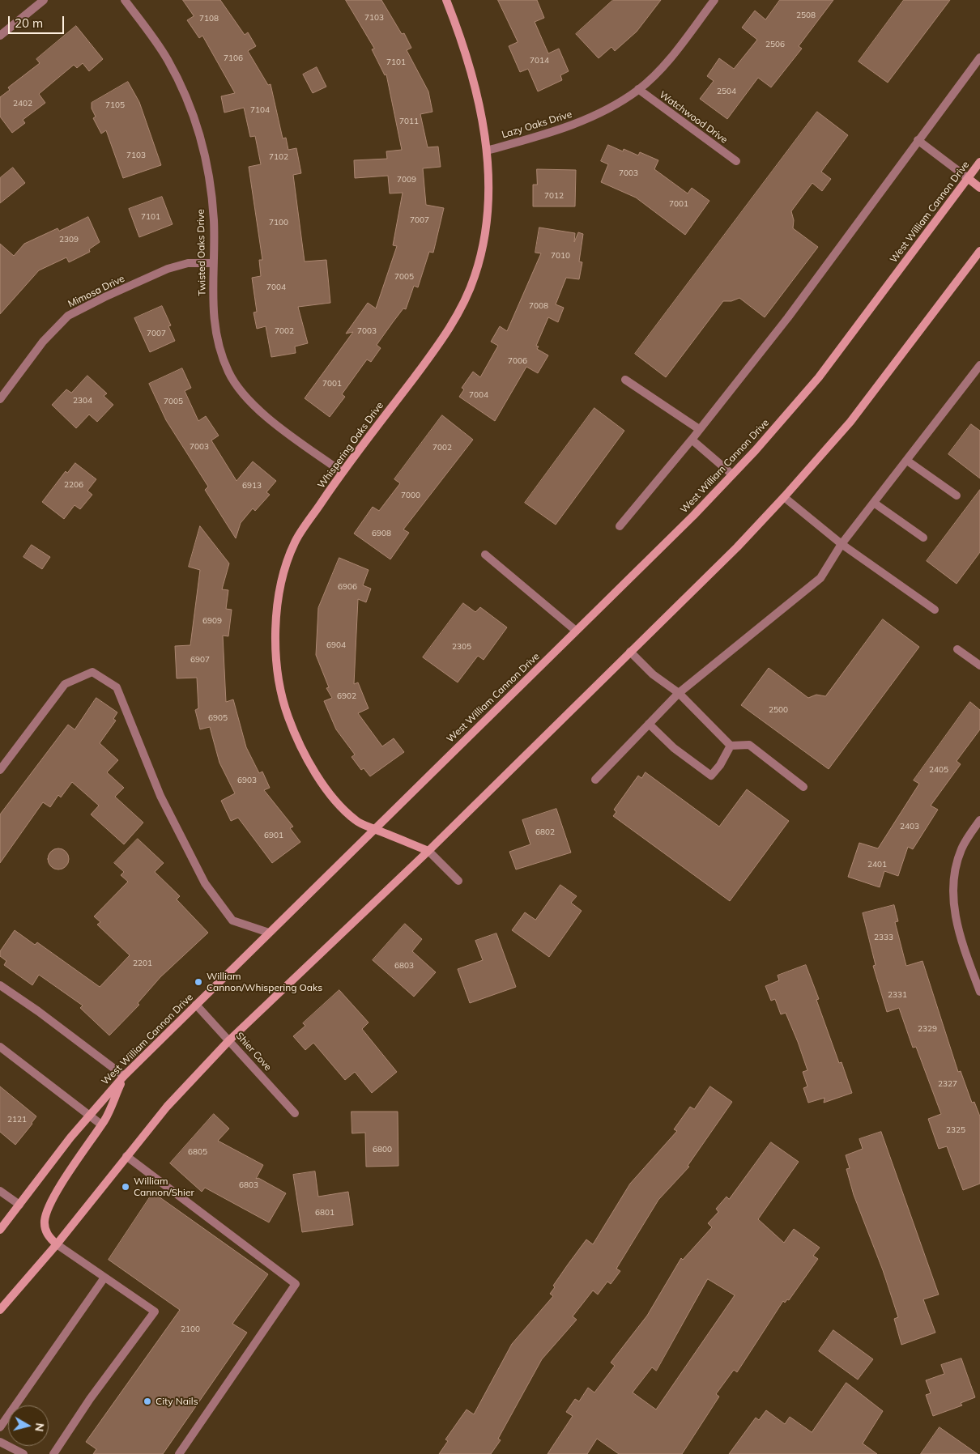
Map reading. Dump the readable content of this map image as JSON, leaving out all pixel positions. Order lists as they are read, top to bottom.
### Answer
{
  "streets": {
    "main road": ["West William Cannon Drive", "Whispering Oaks Drive"],
    "street": [
      "Watchwood Drive",
      "Lazy Oaks Drive",
      "Twisted Oaks Drive",
      "Mimosa Drive",
      "Shier Cove"
    ]
  },
  "crossings": [
    ["Watchwood Drive", "Lazy Oaks Drive"],
    ["Lazy Oaks Drive", "Whispering Oaks Drive"],
    ["West William Cannon Drive", "Whispering Oaks Drive"],
    ["West William Cannon Drive", "Shier Cove"],
    ["Twisted Oaks Drive", "Mimosa Drive"],
    ["Twisted Oaks Drive", "Whispering Oaks Drive"]
  ],
  "places": ["William Cannon/Whispering Oaks", "William Cannon/Shier", "City Nails"],
  "house_numbers": [
    "2508",
    "7103",
    "7108",
    "2506",
    "7106",
    "7014",
    "7101",
    "2504",
    "2402",
    "7105",
    "7104",
    "7011",
    "7103",
    "7102",
    "7003",
    "7009",
    "7012",
    "7001",
    "7101",
    "7007",
    "7100",
    "2309",
    "7010",
    "7005",
    "7004",
    "7008",
    "7002",
    "7003",
    "7007",
    "7006",
    "7001",
    "7004",
    "2304",
    "7005",
    "7003",
    "7002",
    "2206",
    "6913",
    "7000",
    "6908",
    "6906",
    "6909",
    "6904",
    "2305",
    "6907",
    "6902",
    "2500",
    "6905",
    "2405",
    "6903",
    "2403",
    "6802",
    "6901",
    "2401",
    "2333",
    "2201",
    "6803",
    "2331",
    "2329",
    "2327",
    "2121",
    "2325",
    "6800",
    "6805",
    "6803",
    "6801",
    "2100"
  ],
  "scale_bar": "20 m",
  "north": "right"
}
